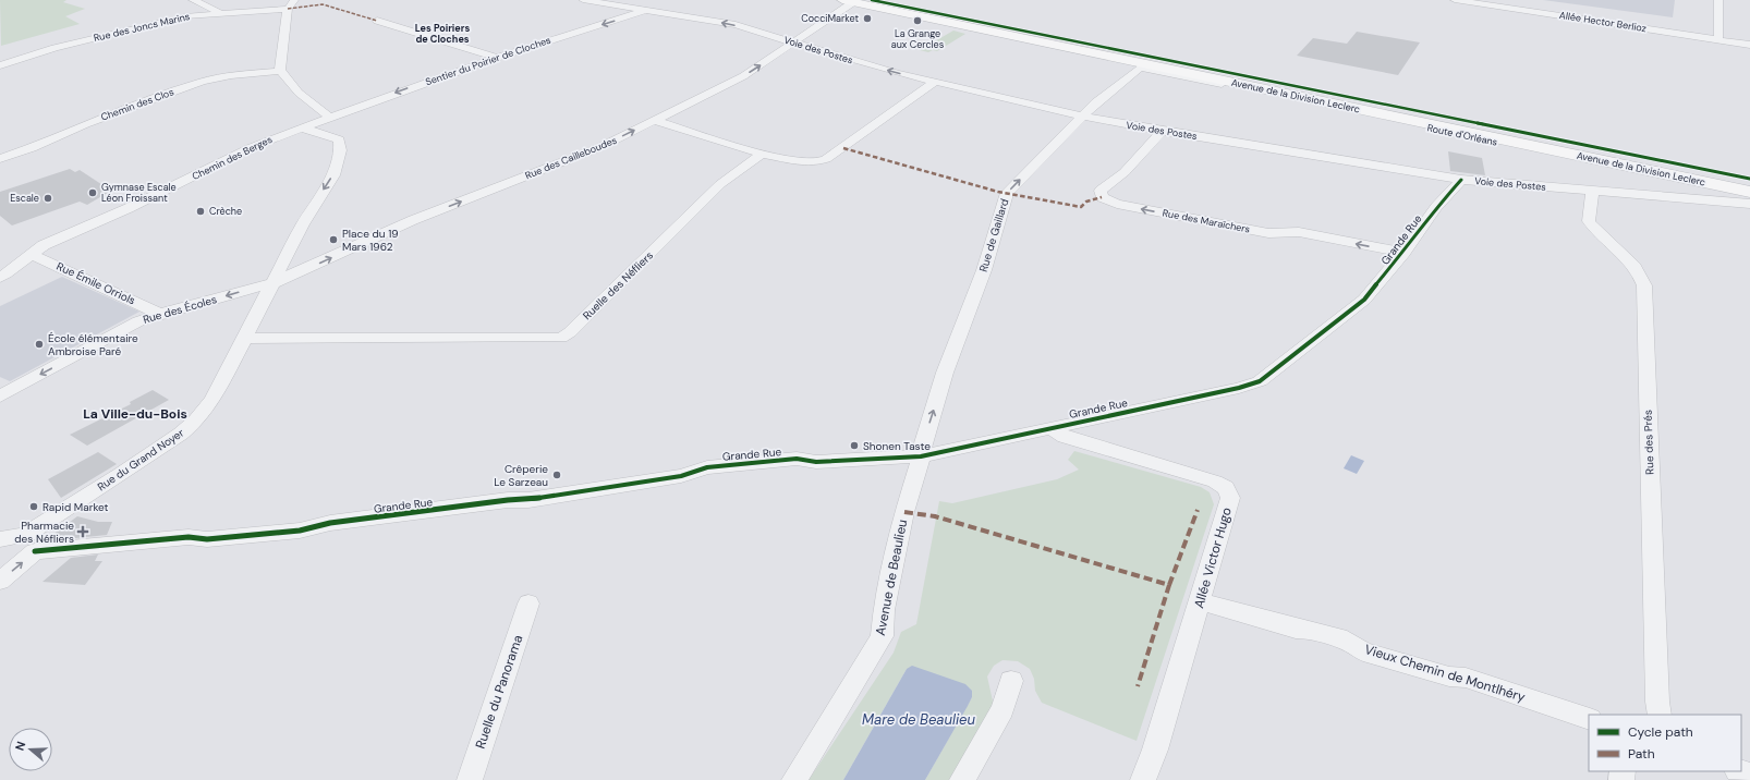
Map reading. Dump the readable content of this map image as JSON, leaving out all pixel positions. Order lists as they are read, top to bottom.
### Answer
{
  "streets": {
    "main road": ["Avenue de la Division Leclerc"],
    "street": [
      "Allée Hector Berlioz",
      "Rue des Joncs Marins",
      "Voie des Postes",
      "Sentier du Poirier de Cloches",
      "Chemin des Clos",
      "Route d'Orléans",
      "Chemin des Berges",
      "Rue des Cailleboudes",
      "Rue des Maraîchers",
      "Rue de Gaillard",
      "Grande Rue",
      "Rue Émile Orriols",
      "Ruelle des Néfliers",
      "Rue des Écoles",
      "Rue des Prés",
      "Rue du Grand Noyer",
      "Allée Victor Hugo",
      "Avenue de Beaulieu",
      "Vieux Chemin de Montlhéry",
      "Ruelle du Panorama"
    ]
  },
  "crossings": [
    ["Voie des Postes", "Sentier du Poirier de Cloches"],
    ["Voie des Postes", "Rue des Cailleboudes"],
    ["Voie des Postes", "Rue des Maraîchers"],
    ["Voie des Postes", "Rue de Gaillard"],
    ["Voie des Postes", "Grande Rue"],
    ["Voie des Postes", "Rue des Prés"],
    ["Sentier du Poirier de Cloches", "Chemin des Berges"],
    ["Avenue de la Division Leclerc", "Route d'Orléans"],
    ["Avenue de la Division Leclerc", "Rue des Cailleboudes"],
    ["Avenue de la Division Leclerc", "Rue de Gaillard"],
    ["Route d'Orléans", "Rue de Gaillard"],
    ["Chemin des Berges", "Rue Émile Orriols"],
    ["Chemin des Berges", "Rue du Grand Noyer"],
    ["Rue des Cailleboudes", "Rue des Écoles"],
    ["Rue des Cailleboudes", "Rue du Grand Noyer"],
    ["Rue des Maraîchers", "Grande Rue"],
    ["Rue de Gaillard", "Grande Rue"],
    ["Rue de Gaillard", "Avenue de Beaulieu"],
    ["Grande Rue", "Rue du Grand Noyer"],
    ["Grande Rue", "Allée Victor Hugo"],
    ["Grande Rue", "Avenue de Beaulieu"],
    ["Rue Émile Orriols", "Rue des Écoles"],
    ["Ruelle des Néfliers", "Rue du Grand Noyer"],
    ["Rue des Écoles", "Rue du Grand Noyer"],
    ["Allée Victor Hugo", "Vieux Chemin de Montlhéry"]
  ],
  "one_way": [
    "Sentier du Poirier de Cloches",
    "Rue des Cailleboudes",
    "Rue de Gaillard",
    "Rue des Écoles"
  ],
  "districts": ["Les Poiriers de Cloches", "La Ville-du-Bois"],
  "water": ["Mare de Beaulieu"],
  "places": {
    "other": [
      "CocciMarket",
      "La Grange aux Cercles",
      "Gymnase Escale Léon Froissant",
      "Escale",
      "Crèche",
      "Place du 19 Mars 1962",
      "École élémentaire Ambroise Paré",
      "Shonen Taste",
      "Crêperie Le Sarzeau",
      "Rapid Market"
    ],
    "health": ["Pharmacie des Néfliers"]
  },
  "legend": ["Cycle path", "Path"],
  "north": "left"
}
